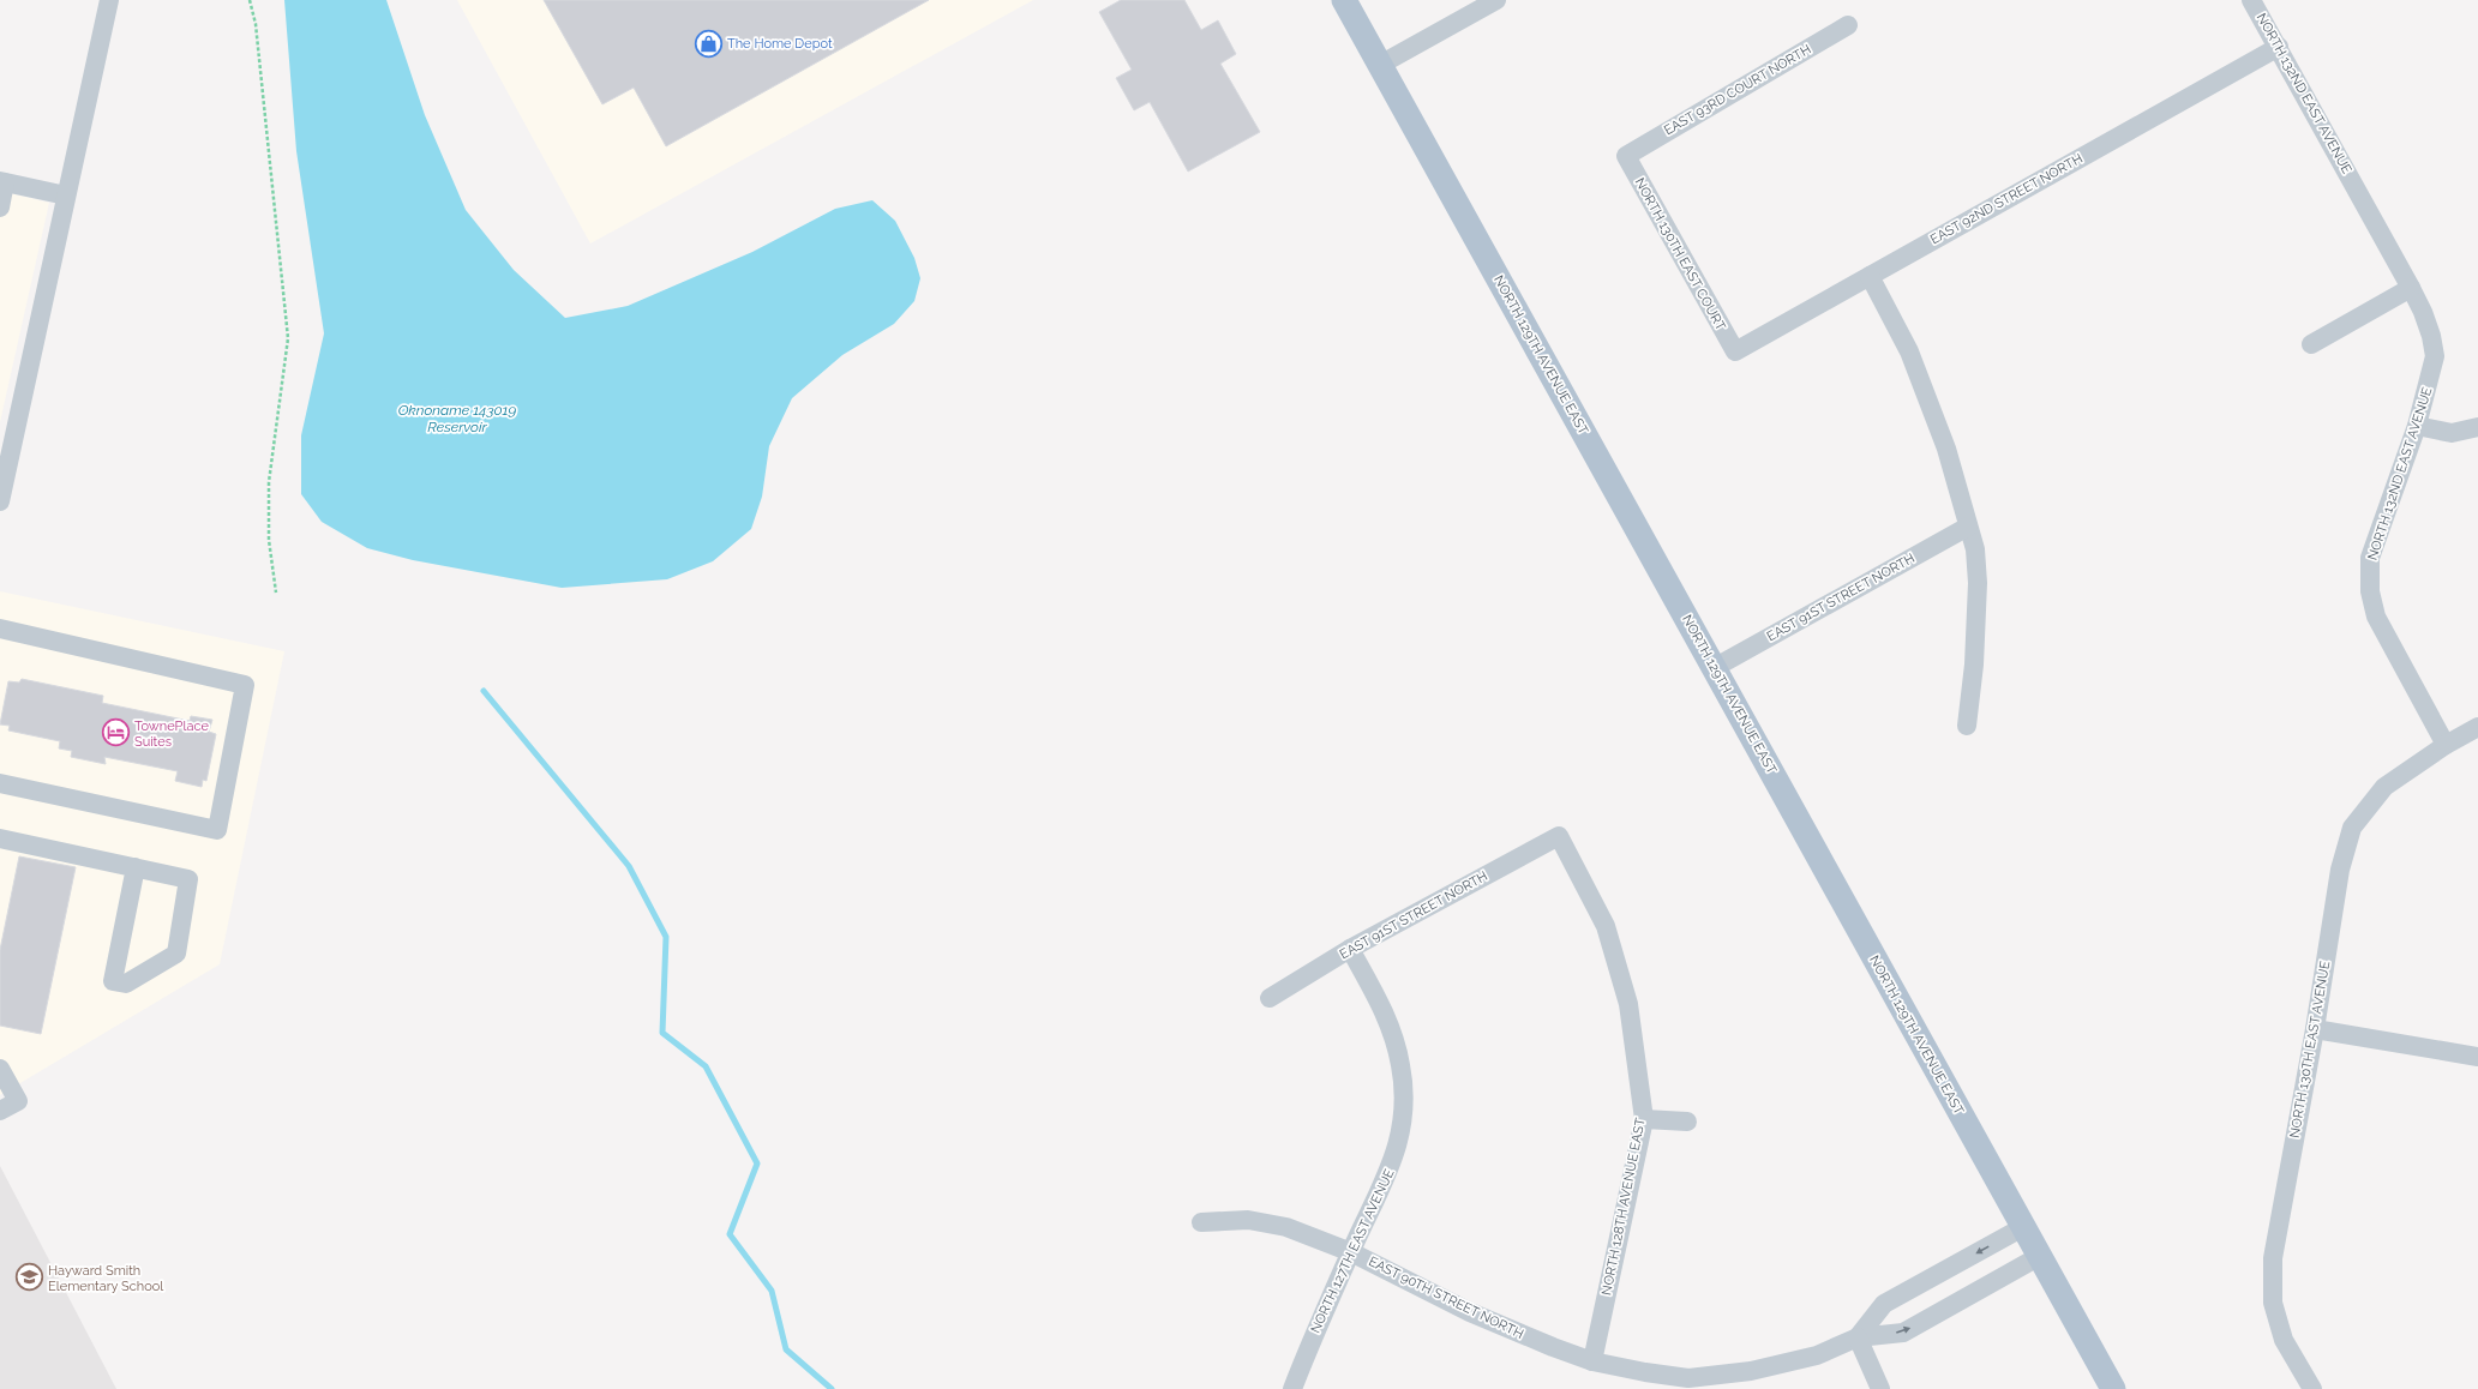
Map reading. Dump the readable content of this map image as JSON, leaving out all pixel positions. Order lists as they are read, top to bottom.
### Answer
{
  "streets": {
    "main road": ["NORTH 129TH AVENUE EAST"],
    "street": [
      "EAST 93RD COURT NORTH",
      "NORTH 132ND EAST AVENUE",
      "EAST 92ND STREET NORTH",
      "NORTH 130TH EAST COURT",
      "EAST 91ST STREET NORTH",
      "NORTH 130TH EAST AVENUE",
      "NORTH 128TH AVENUE EAST",
      "NORTH 127TH EAST AVENUE",
      "EAST 90TH STREET NORTH"
    ]
  },
  "crossings": [
    ["EAST 93RD COURT NORTH", "NORTH 130TH EAST COURT"],
    ["NORTH 132ND EAST AVENUE", "EAST 92ND STREET NORTH"],
    ["NORTH 132ND EAST AVENUE", "NORTH 130TH EAST AVENUE"],
    ["EAST 92ND STREET NORTH", "NORTH 130TH EAST COURT"],
    ["NORTH 129TH AVENUE EAST", "EAST 91ST STREET NORTH"],
    ["NORTH 129TH AVENUE EAST", "EAST 90TH STREET NORTH"],
    ["EAST 91ST STREET NORTH", "NORTH 128TH AVENUE EAST"],
    ["EAST 91ST STREET NORTH", "NORTH 127TH EAST AVENUE"],
    ["NORTH 128TH AVENUE EAST", "EAST 90TH STREET NORTH"],
    ["NORTH 127TH EAST AVENUE", "EAST 90TH STREET NORTH"]
  ],
  "water": ["Oknoname 143019 Reservoir"],
  "places": {
    "shop": ["The Home Depot"],
    "hotel": ["TownePlace Suites"],
    "school or university": ["Hayward Smith Elementary School"]
  }
}
